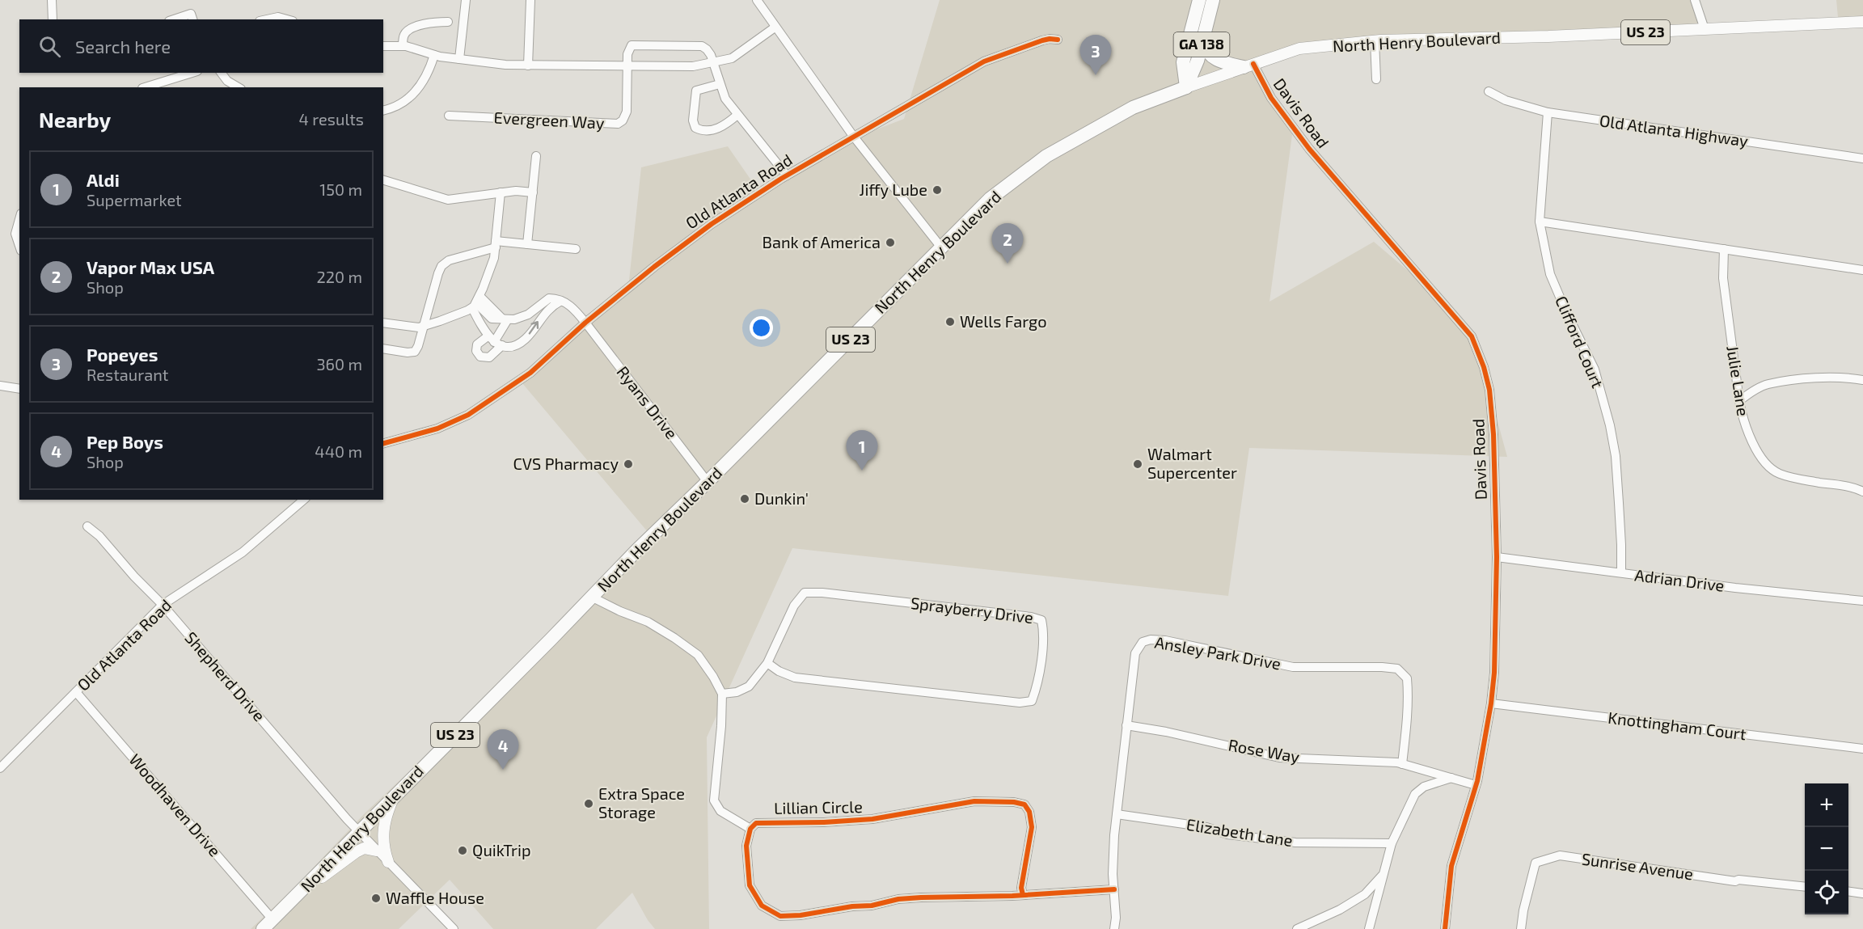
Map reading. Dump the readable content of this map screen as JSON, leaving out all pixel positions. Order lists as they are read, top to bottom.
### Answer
{
  "streets": {
    "highway": ["US 23", "North Henry Boulevard", "GA 138"],
    "street": [
      "Davis Road",
      "Evergreen Way",
      "Old Atlanta Highway",
      "Old Atlanta Road",
      "Clifford Court",
      "Julie Lane",
      "Ryans Drive",
      "Adrian Drive",
      "Sprayberry Drive",
      "Ansley Park Drive",
      "Shepherd Drive",
      "Knottingham Court",
      "Rose Way",
      "Woodhaven Drive",
      "Lillian Circle",
      "Elizabeth Lane",
      "Sunrise Avenue"
    ]
  },
  "crossings": [
    ["North Henry Boulevard", "GA 138"],
    ["North Henry Boulevard", "Davis Road"],
    ["North Henry Boulevard", "Ryans Drive"],
    ["North Henry Boulevard", "Shepherd Drive"],
    ["North Henry Boulevard", "Woodhaven Drive"],
    ["Davis Road", "Adrian Drive"],
    ["Davis Road", "Knottingham Court"],
    ["Davis Road", "Rose Way"],
    ["Evergreen Way", "Old Atlanta Road"],
    ["Old Atlanta Highway", "Clifford Court"],
    ["Old Atlanta Road", "Ryans Drive"],
    ["Old Atlanta Road", "Shepherd Drive"],
    ["Old Atlanta Road", "Woodhaven Drive"],
    ["Clifford Court", "Adrian Drive"],
    ["Ansley Park Drive", "Rose Way"],
    ["Ansley Park Drive", "Elizabeth Lane"]
  ],
  "places": [
    "Jiffy Lube",
    "Bank of America",
    "Wells Fargo",
    "CVS Pharmacy",
    "Walmart Supercenter",
    "Dunkin'",
    "Extra Space Storage",
    "QuikTrip",
    "Waffle House"
  ],
  "page": {
    "search": "Search here",
    "pins": [
      "3",
      "2",
      "1",
      "4"
    ],
    "heading": ["Nearby", "4 results"],
    "list": [
      {
        "mark": "1",
        "name": "Aldi",
        "note": "Supermarket",
        "value": "150 m"
      },
      {
        "mark": "2",
        "name": "Vapor Max USA",
        "note": "Shop",
        "value": "220 m"
      },
      {
        "mark": "3",
        "name": "Popeyes",
        "note": "Restaurant",
        "value": "360 m"
      },
      {
        "mark": "4",
        "name": "Pep Boys",
        "note": "Shop",
        "value": "440 m"
      }
    ],
    "map_buttons": ["+", "−"]
  }
}
